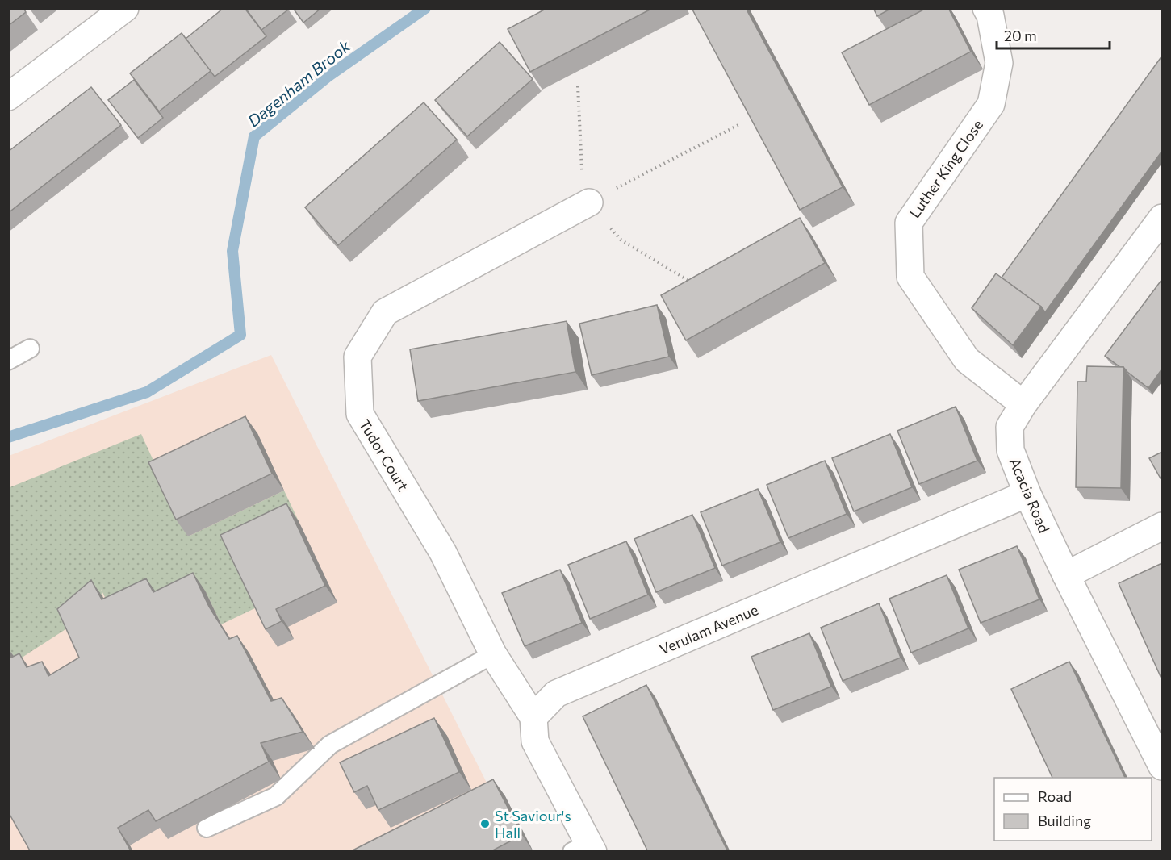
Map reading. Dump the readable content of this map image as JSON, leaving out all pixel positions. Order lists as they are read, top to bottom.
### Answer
{
  "streets": {
    "street": [
      "Luther King Close",
      "Tudor Court",
      "Acacia Road",
      "Verulam Avenue"
    ]
  },
  "crossings": [
    ["Luther King Close", "Acacia Road"],
    ["Tudor Court", "Verulam Avenue"],
    ["Acacia Road", "Verulam Avenue"]
  ],
  "water": ["Dagenham Brook"],
  "places": ["St Saviour's Hall"],
  "legend": ["Road", "Building"],
  "scale_bar": "20 m"
}
